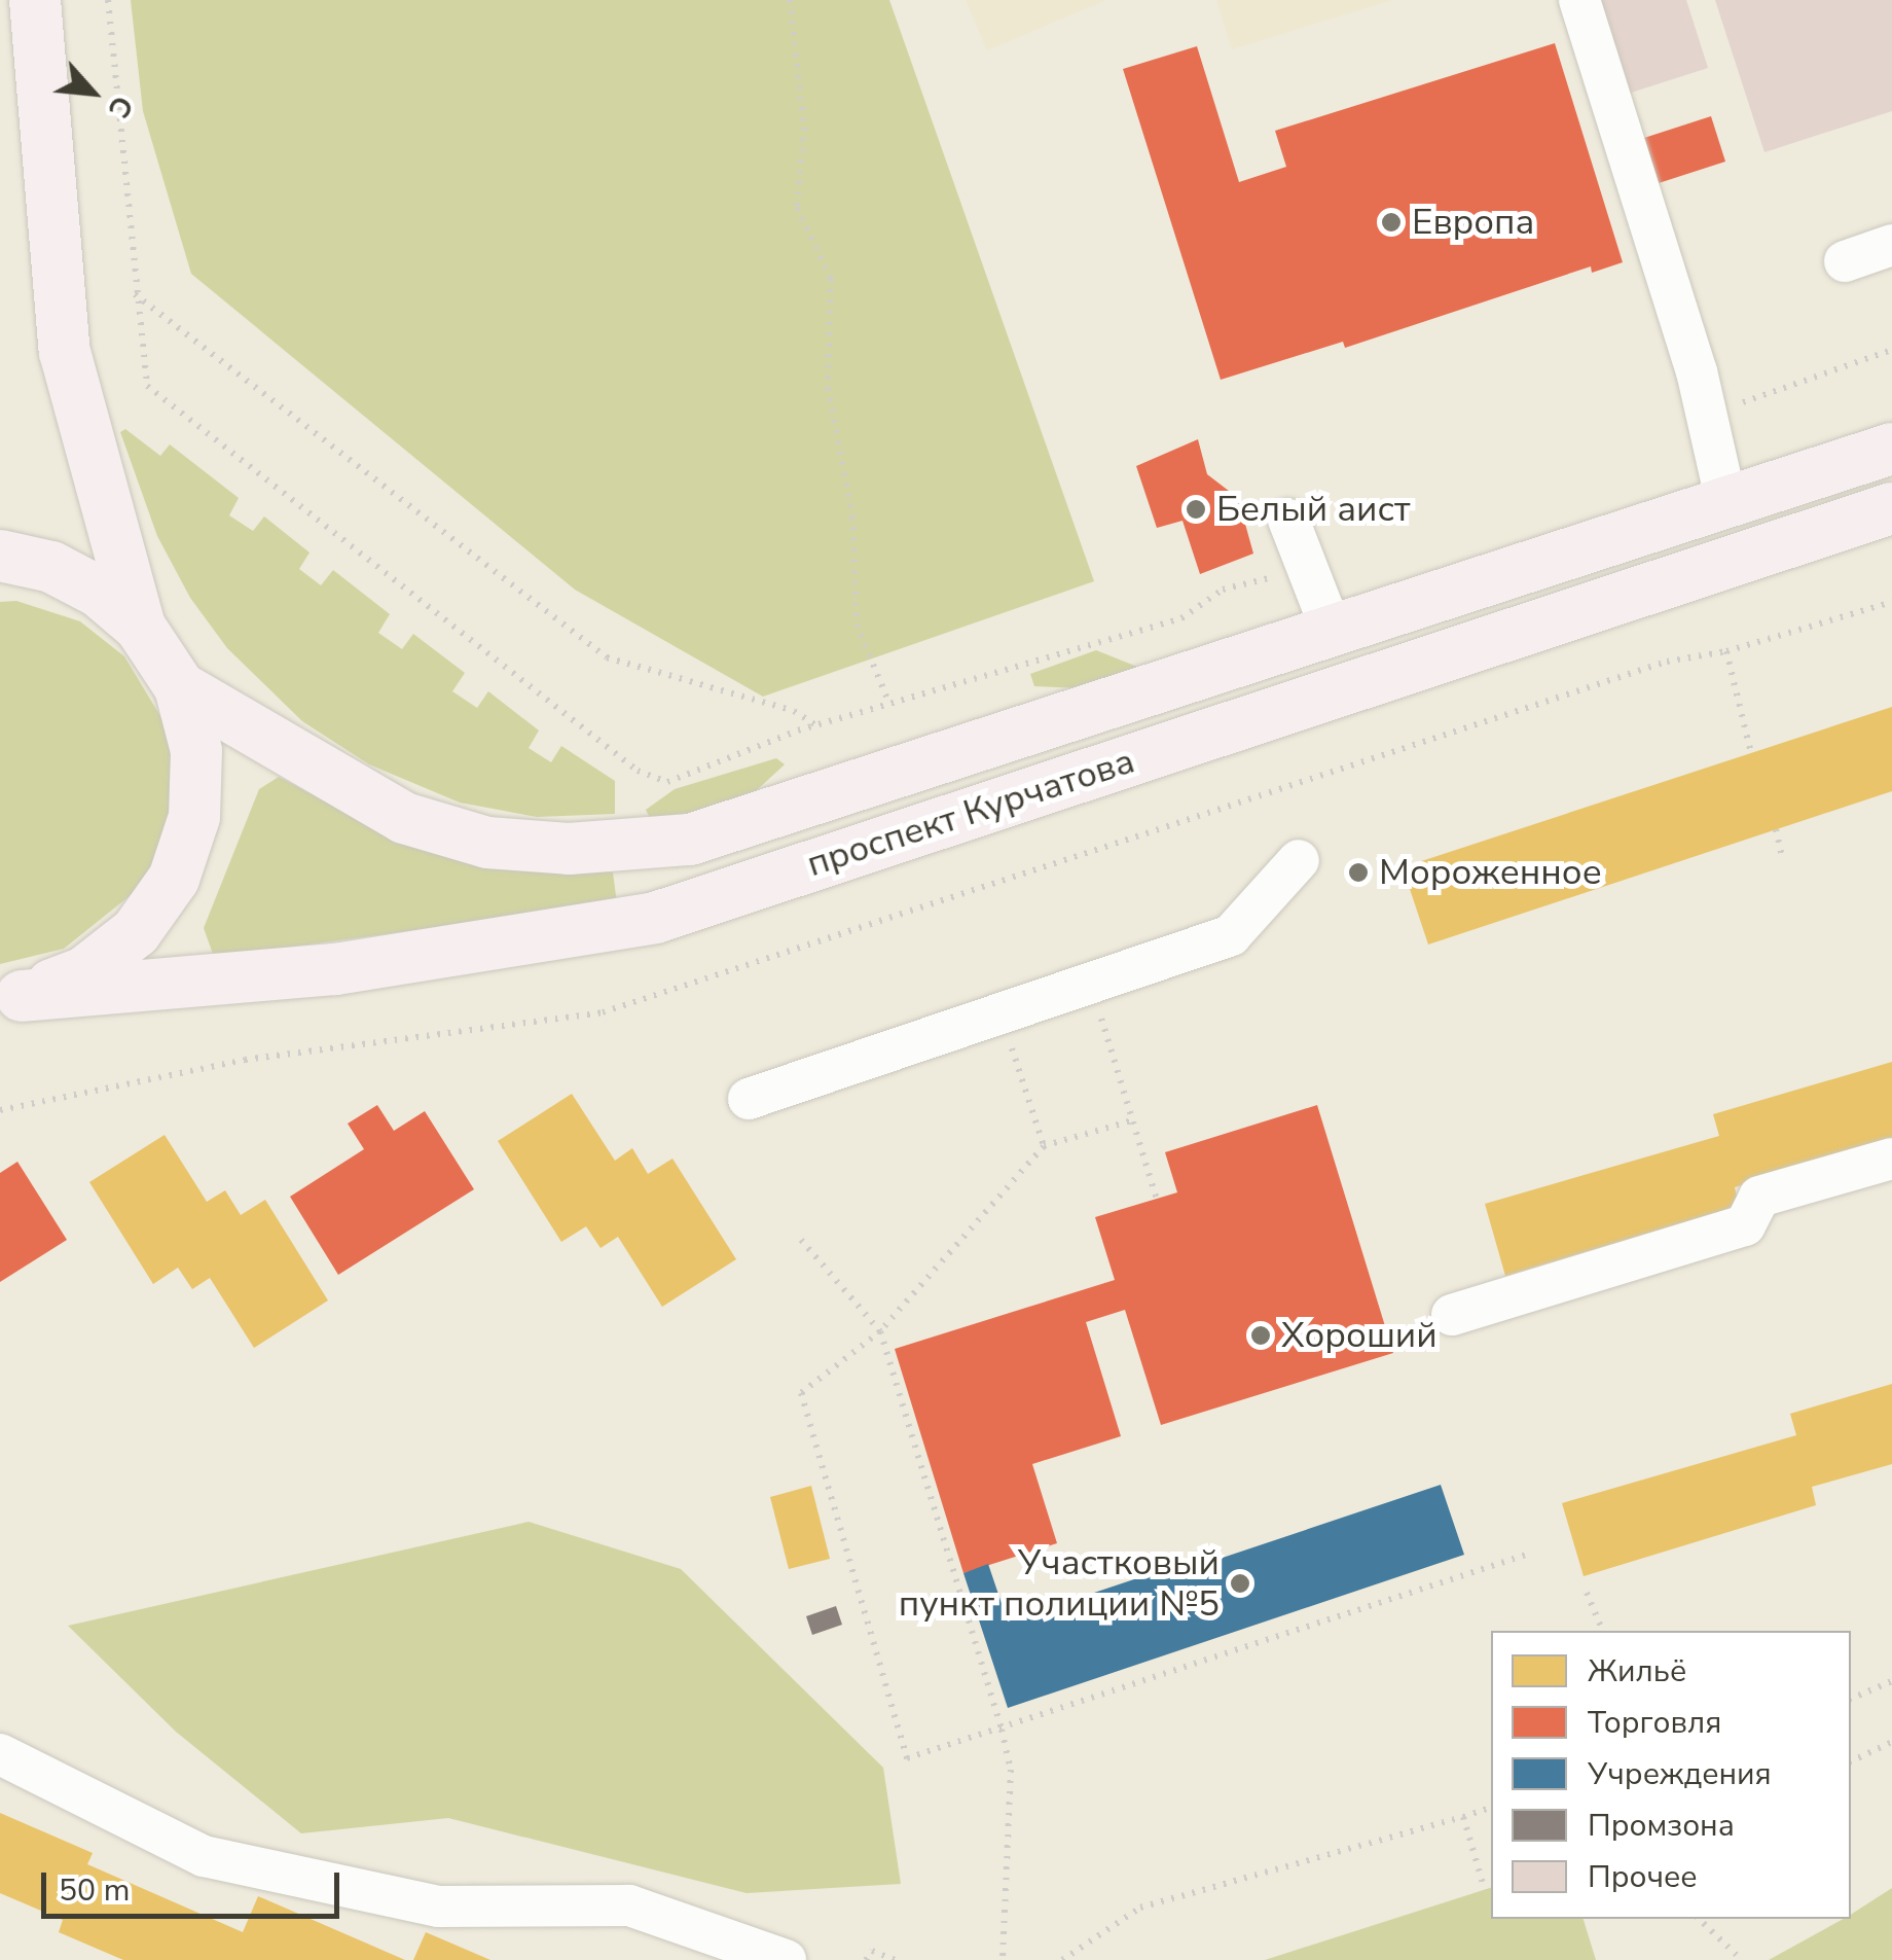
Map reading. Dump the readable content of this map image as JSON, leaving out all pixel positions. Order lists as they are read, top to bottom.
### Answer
{
  "streets": {
    "main road": ["проспект Курчатова"]
  },
  "places": [
    "Европа",
    "Белый аист",
    "Мороженное",
    "Хороший",
    "Участковый пункт полиции №5"
  ],
  "legend": [
    "Жильё",
    "Торговля",
    "Учреждения",
    "Промзона",
    "Прочее"
  ],
  "scale_bar": "50 m",
  "north": "bottom right"
}
